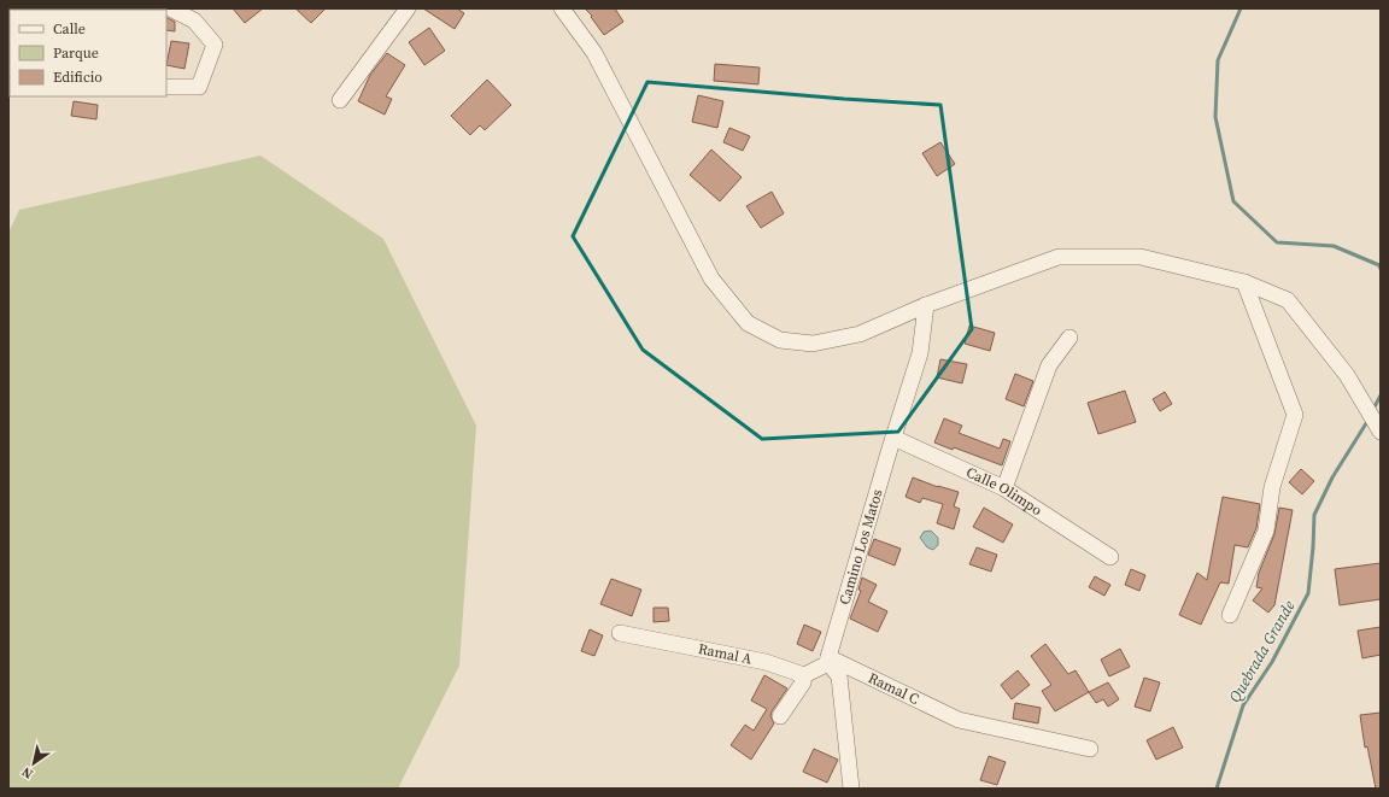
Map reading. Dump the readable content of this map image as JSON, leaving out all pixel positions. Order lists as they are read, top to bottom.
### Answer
{
  "streets": {
    "street": [
      "Calle Olimpo",
      "Camino Los Matos",
      "Ramal A",
      "Ramal C"
    ]
  },
  "crossings": [
    ["Calle Olimpo", "Camino Los Matos"],
    ["Camino Los Matos", "Ramal C"]
  ],
  "water": ["Quebrada Grande"],
  "legend": ["Calle", "Parque", "Edificio"],
  "north": "bottom left"
}
